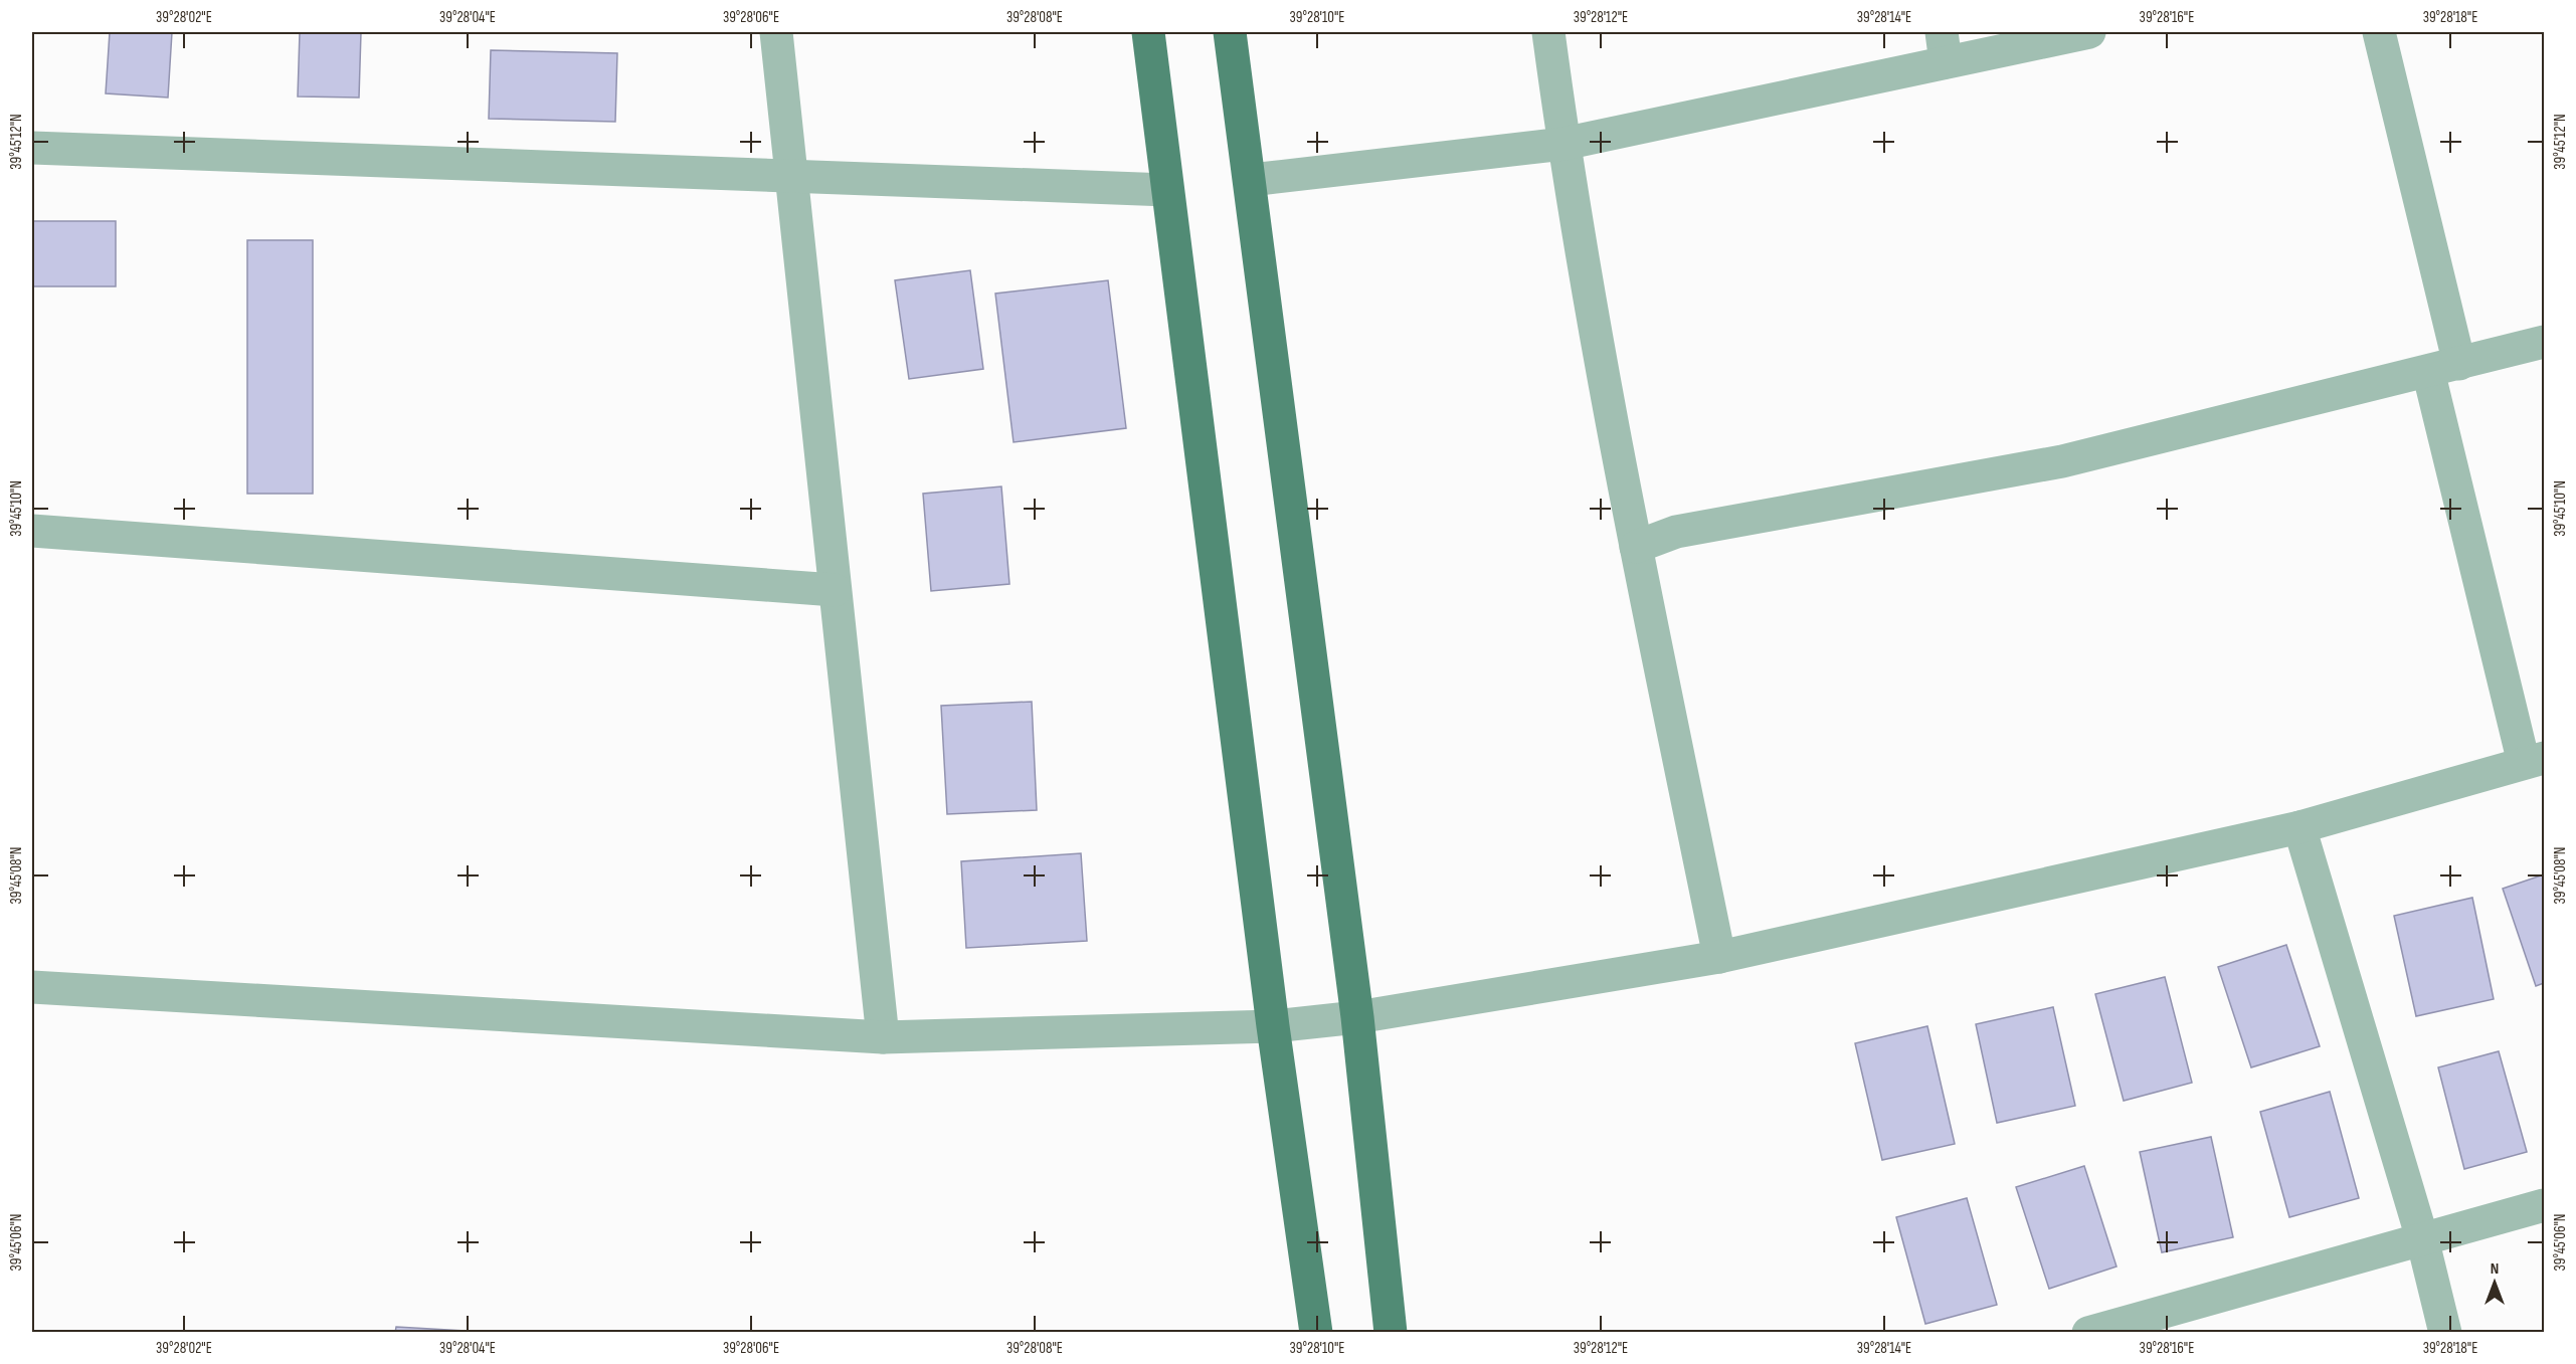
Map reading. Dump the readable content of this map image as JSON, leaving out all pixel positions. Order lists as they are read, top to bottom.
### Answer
{
  "north": "top",
  "coordinates": [
    "39°28'02\"E",
    "39°28'04\"E",
    "39°28'06\"E",
    "39°28'08\"E",
    "39°28'10\"E",
    "39°28'12\"E",
    "39°28'14\"E",
    "39°28'16\"E",
    "39°28'18\"E",
    "39°45'12\"N",
    "39°45'10\"N",
    "39°45'08\"N",
    "39°45'06\"N"
  ]
}
